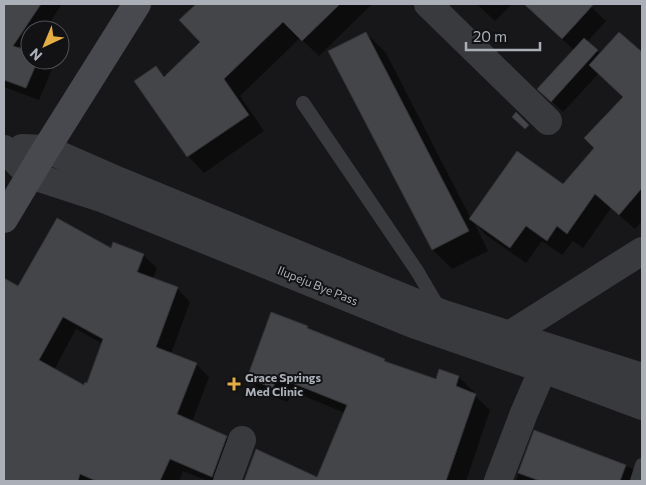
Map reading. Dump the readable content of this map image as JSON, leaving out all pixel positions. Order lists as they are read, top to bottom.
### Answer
{
  "streets": {
    "street": ["Ilupeju Bye Pass"]
  },
  "places": {
    "health": ["Grace Springs Med Clinic"]
  },
  "scale_bar": "20 m",
  "north": "bottom left"
}
